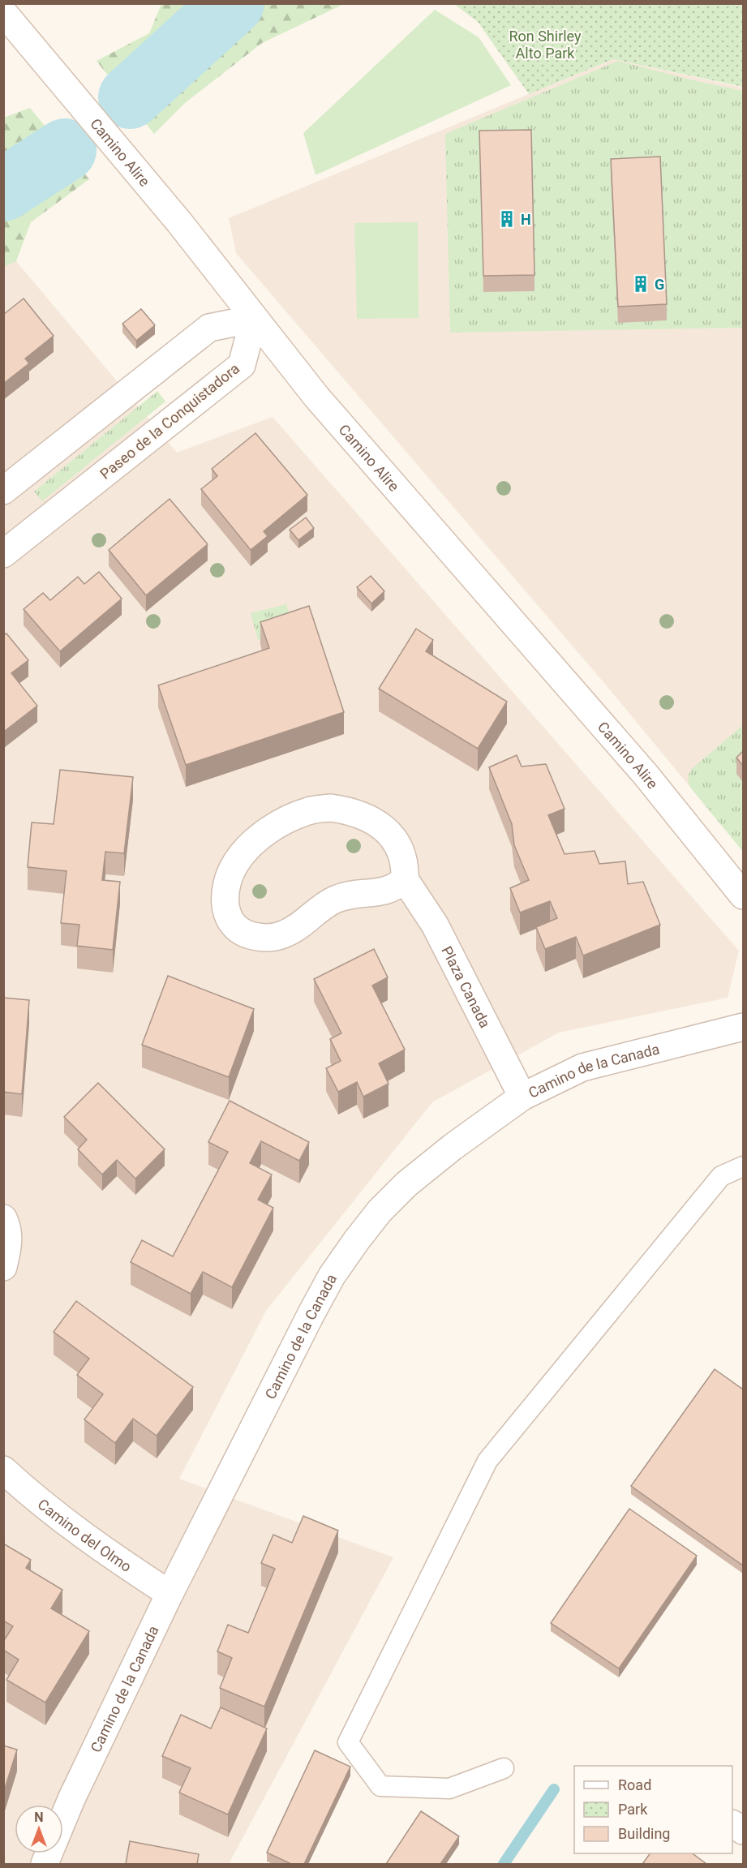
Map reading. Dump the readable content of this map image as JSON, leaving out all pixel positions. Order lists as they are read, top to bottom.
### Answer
{
  "streets": {
    "street": [
      "Camino Alire",
      "Paseo de la Conquistadora",
      "Plaza Canada",
      "Camino de la Canada",
      "Camino del Olmo"
    ]
  },
  "crossings": [
    ["Camino Alire", "Paseo de la Conquistadora"],
    ["Plaza Canada", "Camino de la Canada"],
    ["Camino de la Canada", "Camino del Olmo"]
  ],
  "parks": ["Ron Shirley Alto Park"],
  "places": {
    "building": ["H", "G"]
  },
  "legend": ["Road", "Park", "Building"],
  "north": "top"
}
